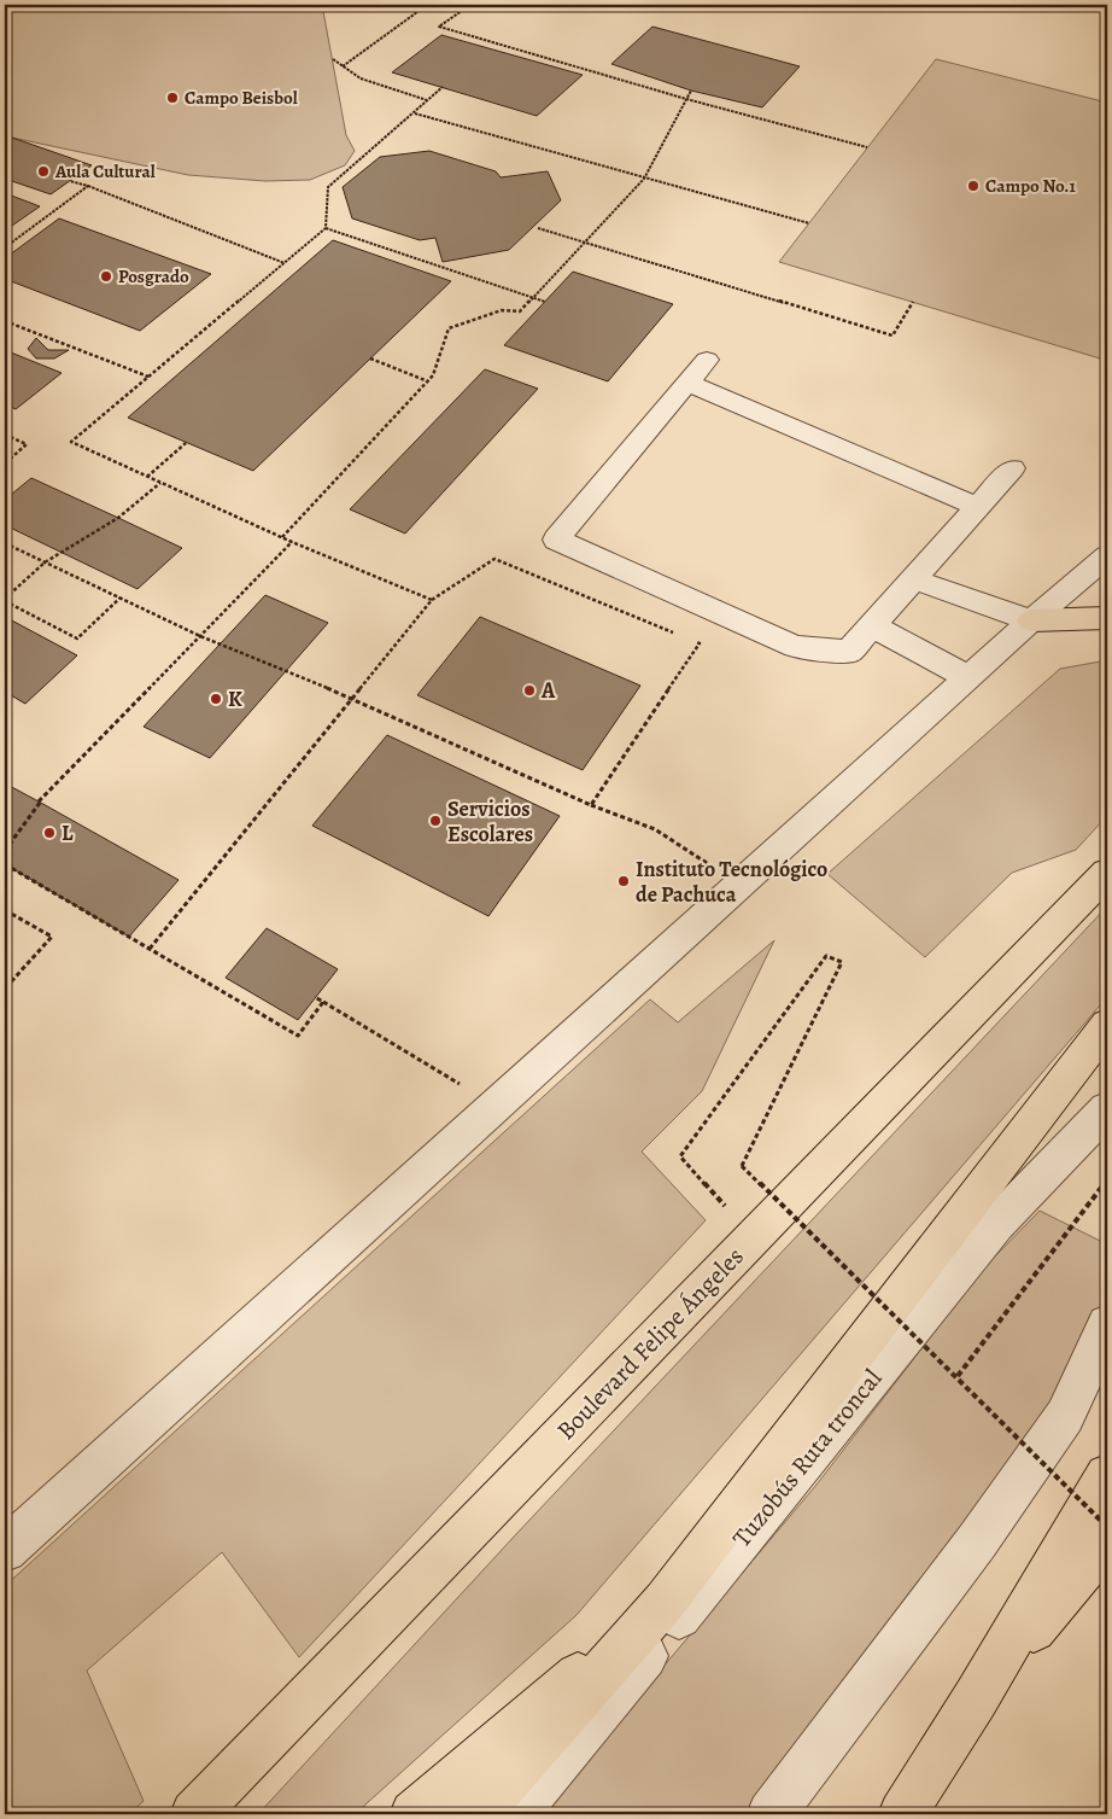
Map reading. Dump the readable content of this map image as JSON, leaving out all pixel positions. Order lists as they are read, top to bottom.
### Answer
{
  "streets": {
    "main road": ["Boulevard Felipe Ángeles"],
    "street": ["Tuzobús Ruta troncal"]
  },
  "places": [
    "Campo Beisbol",
    "Aula Cultural",
    "Campo No.1",
    "Posgrado",
    "A",
    "K",
    "Servicios Escolares",
    "L",
    "Instituto Tecnológico de Pachuca"
  ]
}
